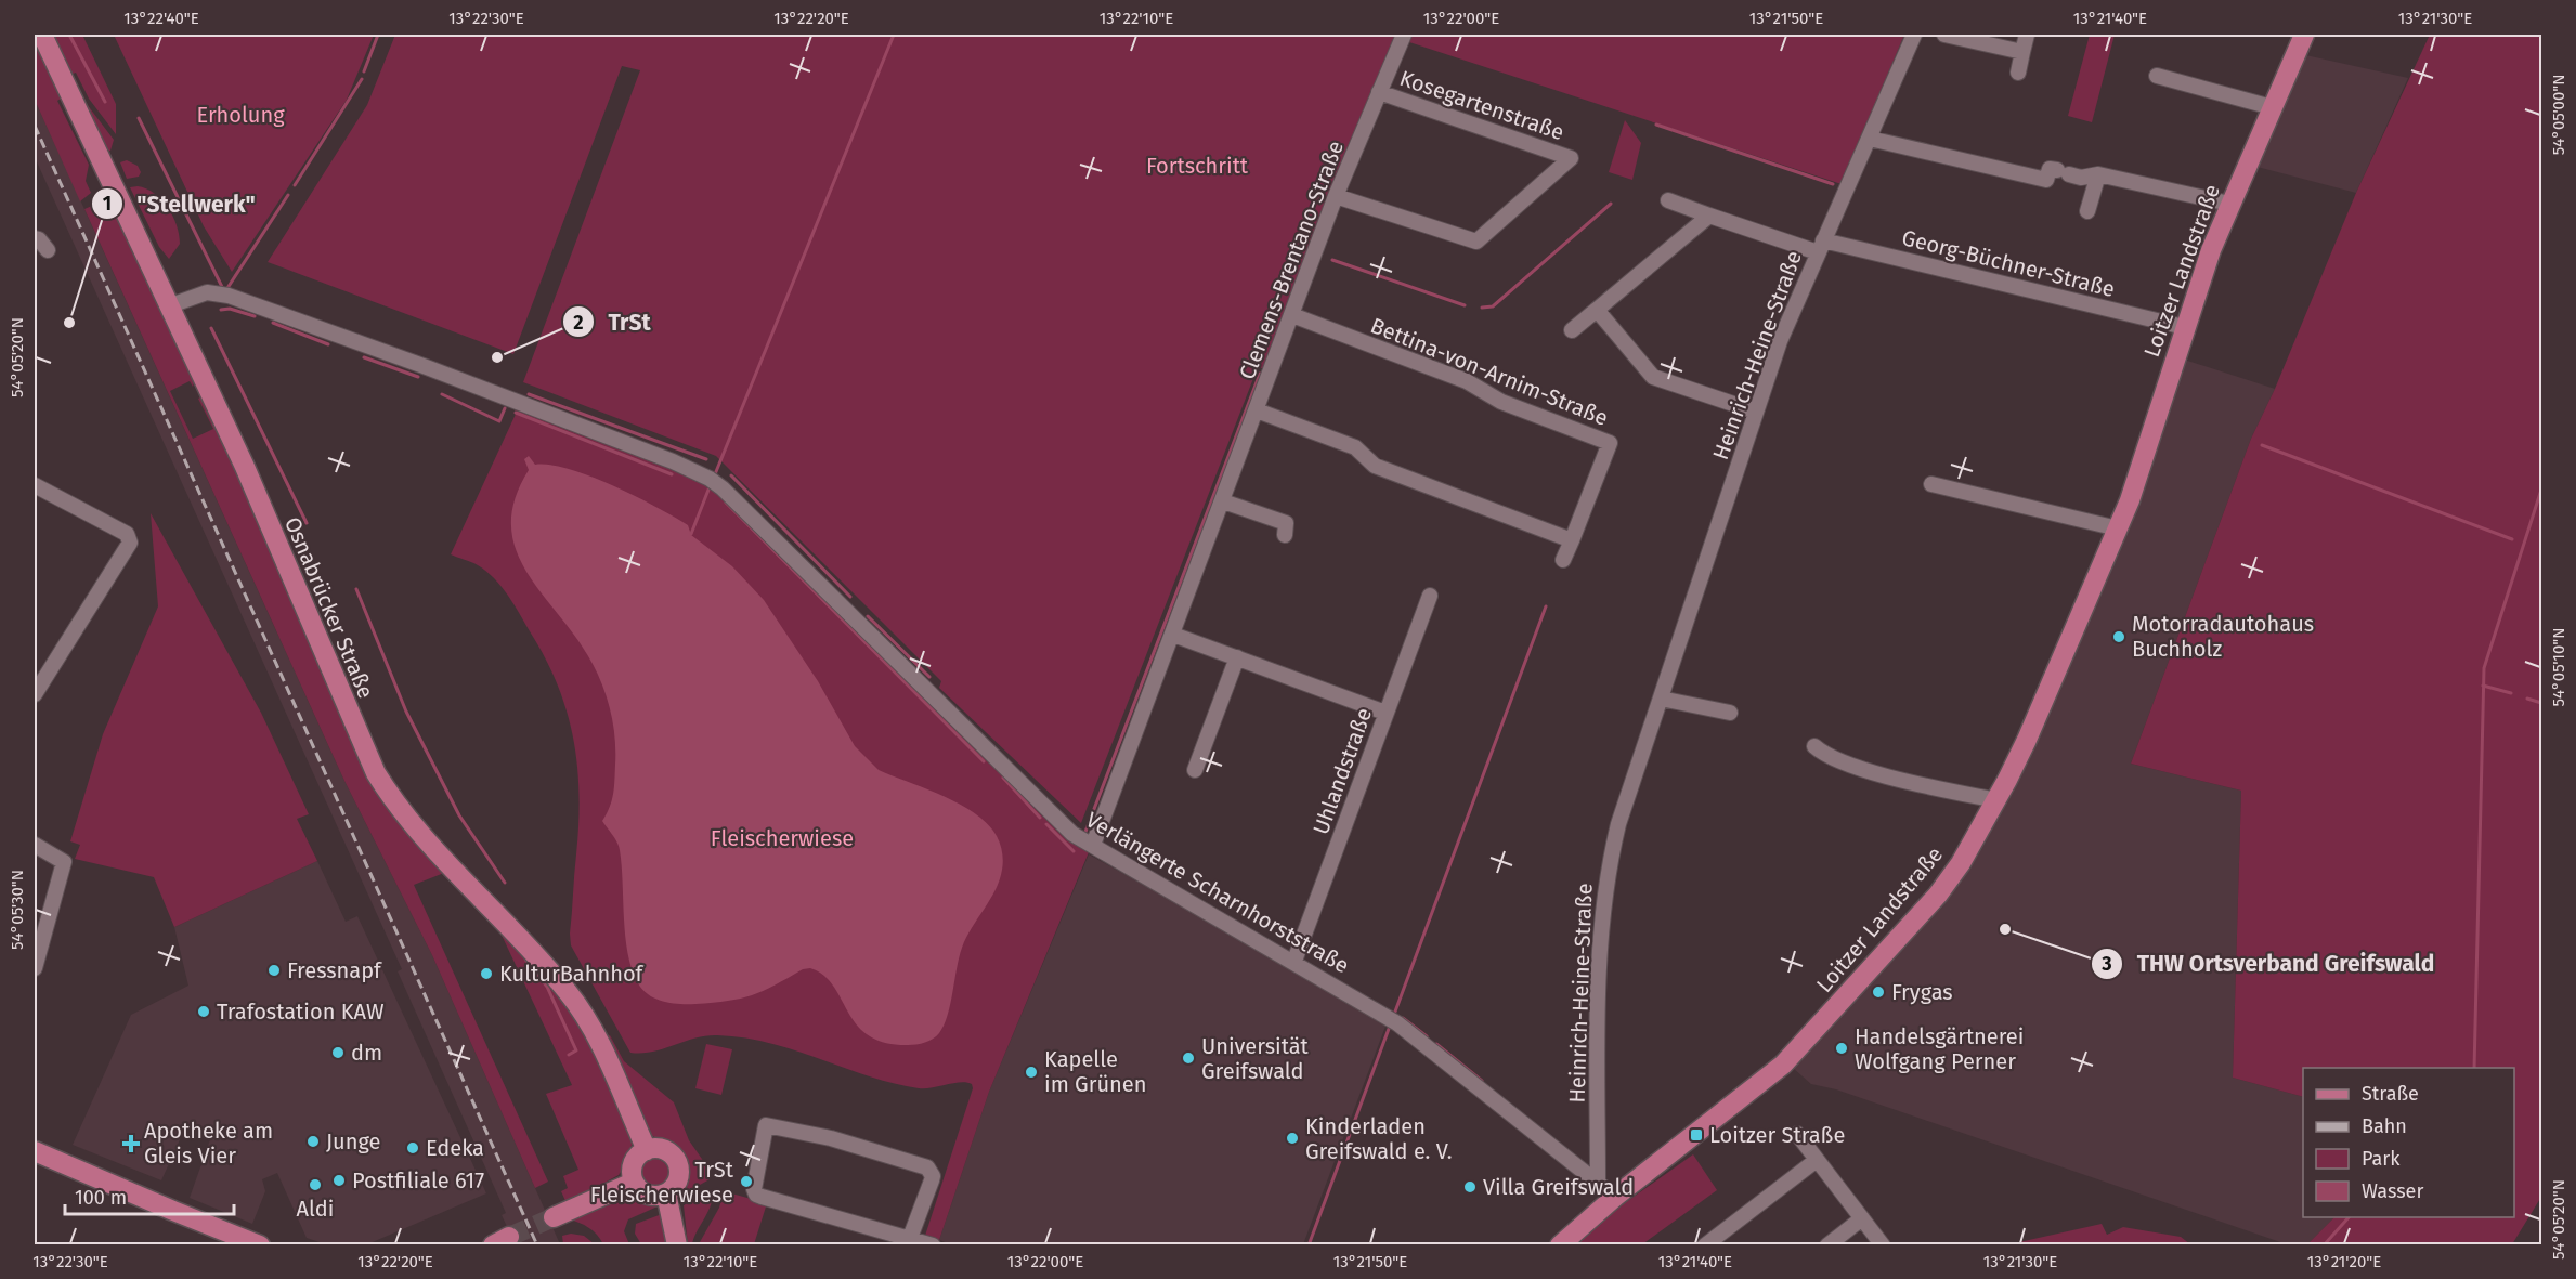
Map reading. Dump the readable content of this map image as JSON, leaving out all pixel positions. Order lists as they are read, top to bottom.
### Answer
{
  "streets": {
    "main road": ["Loitzer Landstraße", "Osnabrücker Straße"],
    "street": [
      "Kosegartenstraße",
      "Clemens-Brentano-Straße",
      "Georg-Büchner-Straße",
      "Heinrich-Heine-Straße",
      "Bettina-von-Arnim-Straße",
      "Uhlandstraße",
      "Verlängerte Scharnhorststraße"
    ]
  },
  "crossings": [
    ["Kosegartenstraße", "Clemens-Brentano-Straße"],
    ["Clemens-Brentano-Straße", "Bettina-von-Arnim-Straße"],
    ["Clemens-Brentano-Straße", "Verlängerte Scharnhorststraße"],
    ["Georg-Büchner-Straße", "Loitzer Landstraße"],
    ["Georg-Büchner-Straße", "Heinrich-Heine-Straße"],
    ["Loitzer Landstraße", "Verlängerte Scharnhorststraße"],
    ["Heinrich-Heine-Straße", "Verlängerte Scharnhorststraße"],
    ["Osnabrücker Straße", "Verlängerte Scharnhorststraße"],
    ["Uhlandstraße", "Verlängerte Scharnhorststraße"]
  ],
  "parks": ["Erholung", "Fortschritt", "Fleischerwiese"],
  "places": {
    "other": [
      "\"Stellwerk\"",
      "TrSt",
      "Motorradautohaus Buchholz",
      "THW Ortsverband Greifswald",
      "Fressnapf",
      "KulturBahnhof",
      "Frygas",
      "Trafostation KAW",
      "Handelsgärtnerei Wolfgang Perner",
      "dm",
      "Universität Greifswald",
      "Kapelle im Grünen",
      "Kinderladen Greifswald e. V.",
      "Junge",
      "Edeka",
      "Postfiliale 617",
      "TrSt Fleischerwiese",
      "Aldi",
      "Villa Greifswald"
    ],
    "transit": ["Loitzer Straße"],
    "health": ["Apotheke am Gleis Vier"]
  },
  "legend": [
    "Straße",
    "Bahn",
    "Park",
    "Wasser"
  ],
  "scale_bar": "100 m",
  "coordinates": [
    "13°22'40\"E",
    "13°22'30\"E",
    "13°22'20\"E",
    "13°22'10\"E",
    "13°22'00\"E",
    "13°21'50\"E",
    "13°21'40\"E",
    "13°21'30\"E",
    "54°05'00\"N",
    "54°05'20\"N",
    "54°05'10\"N",
    "54°05'30\"N",
    "13°21'20\"E"
  ]
}
